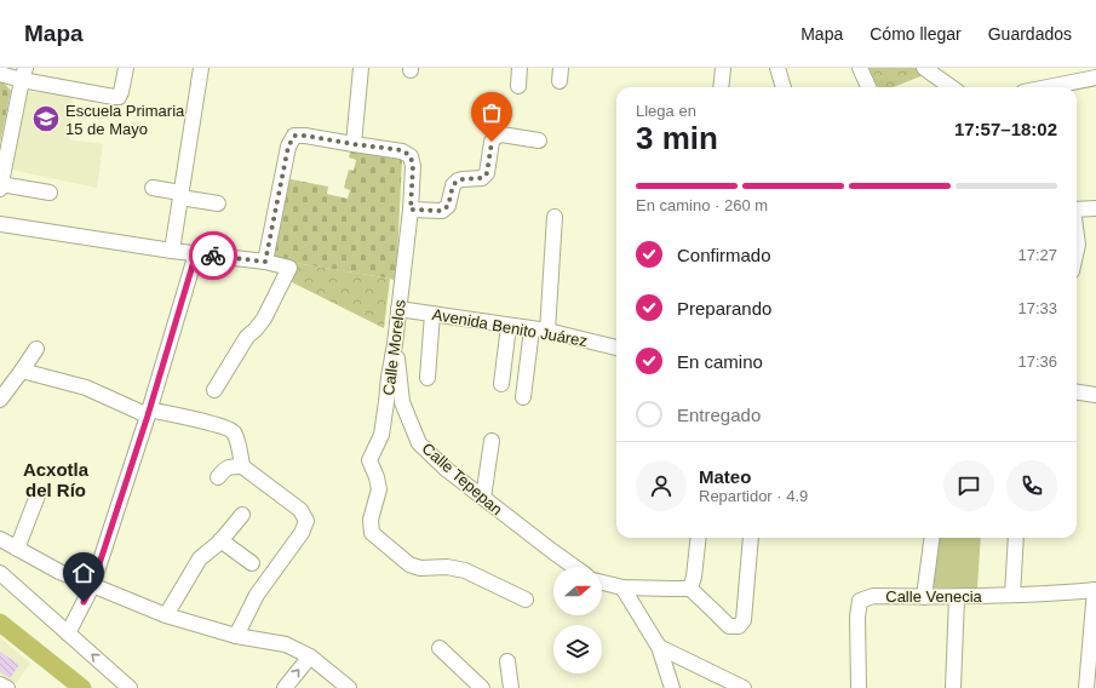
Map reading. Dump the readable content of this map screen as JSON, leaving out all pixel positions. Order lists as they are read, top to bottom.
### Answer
{
  "streets": {
    "street": [
      "Avenida Benito Juárez",
      "Calle Morelos",
      "Calle Tepepan",
      "Calle Venecia"
    ]
  },
  "crossings": [
    ["Avenida Benito Juárez", "Calle Morelos"],
    ["Calle Morelos", "Calle Tepepan"]
  ],
  "districts": ["Acxotla del Río"],
  "places": {
    "school or university": ["Escuela Primaria 15 de Mayo"]
  },
  "north": "right",
  "page": {
    "header": "Mapa",
    "nav": ["Mapa", "Cómo llegar", "Guardados"],
    "heading": ["3 min", "Llega en", "17:57–18:02"],
    "panel": ["Mateo", "Repartidor · 4.9"],
    "bar": "En camino · 260 m",
    "list": [
      ["Confirmado", "17:27"],
      ["Preparando", "17:33"],
      ["En camino", "17:36"],
      "Entregado"
    ]
  }
}
